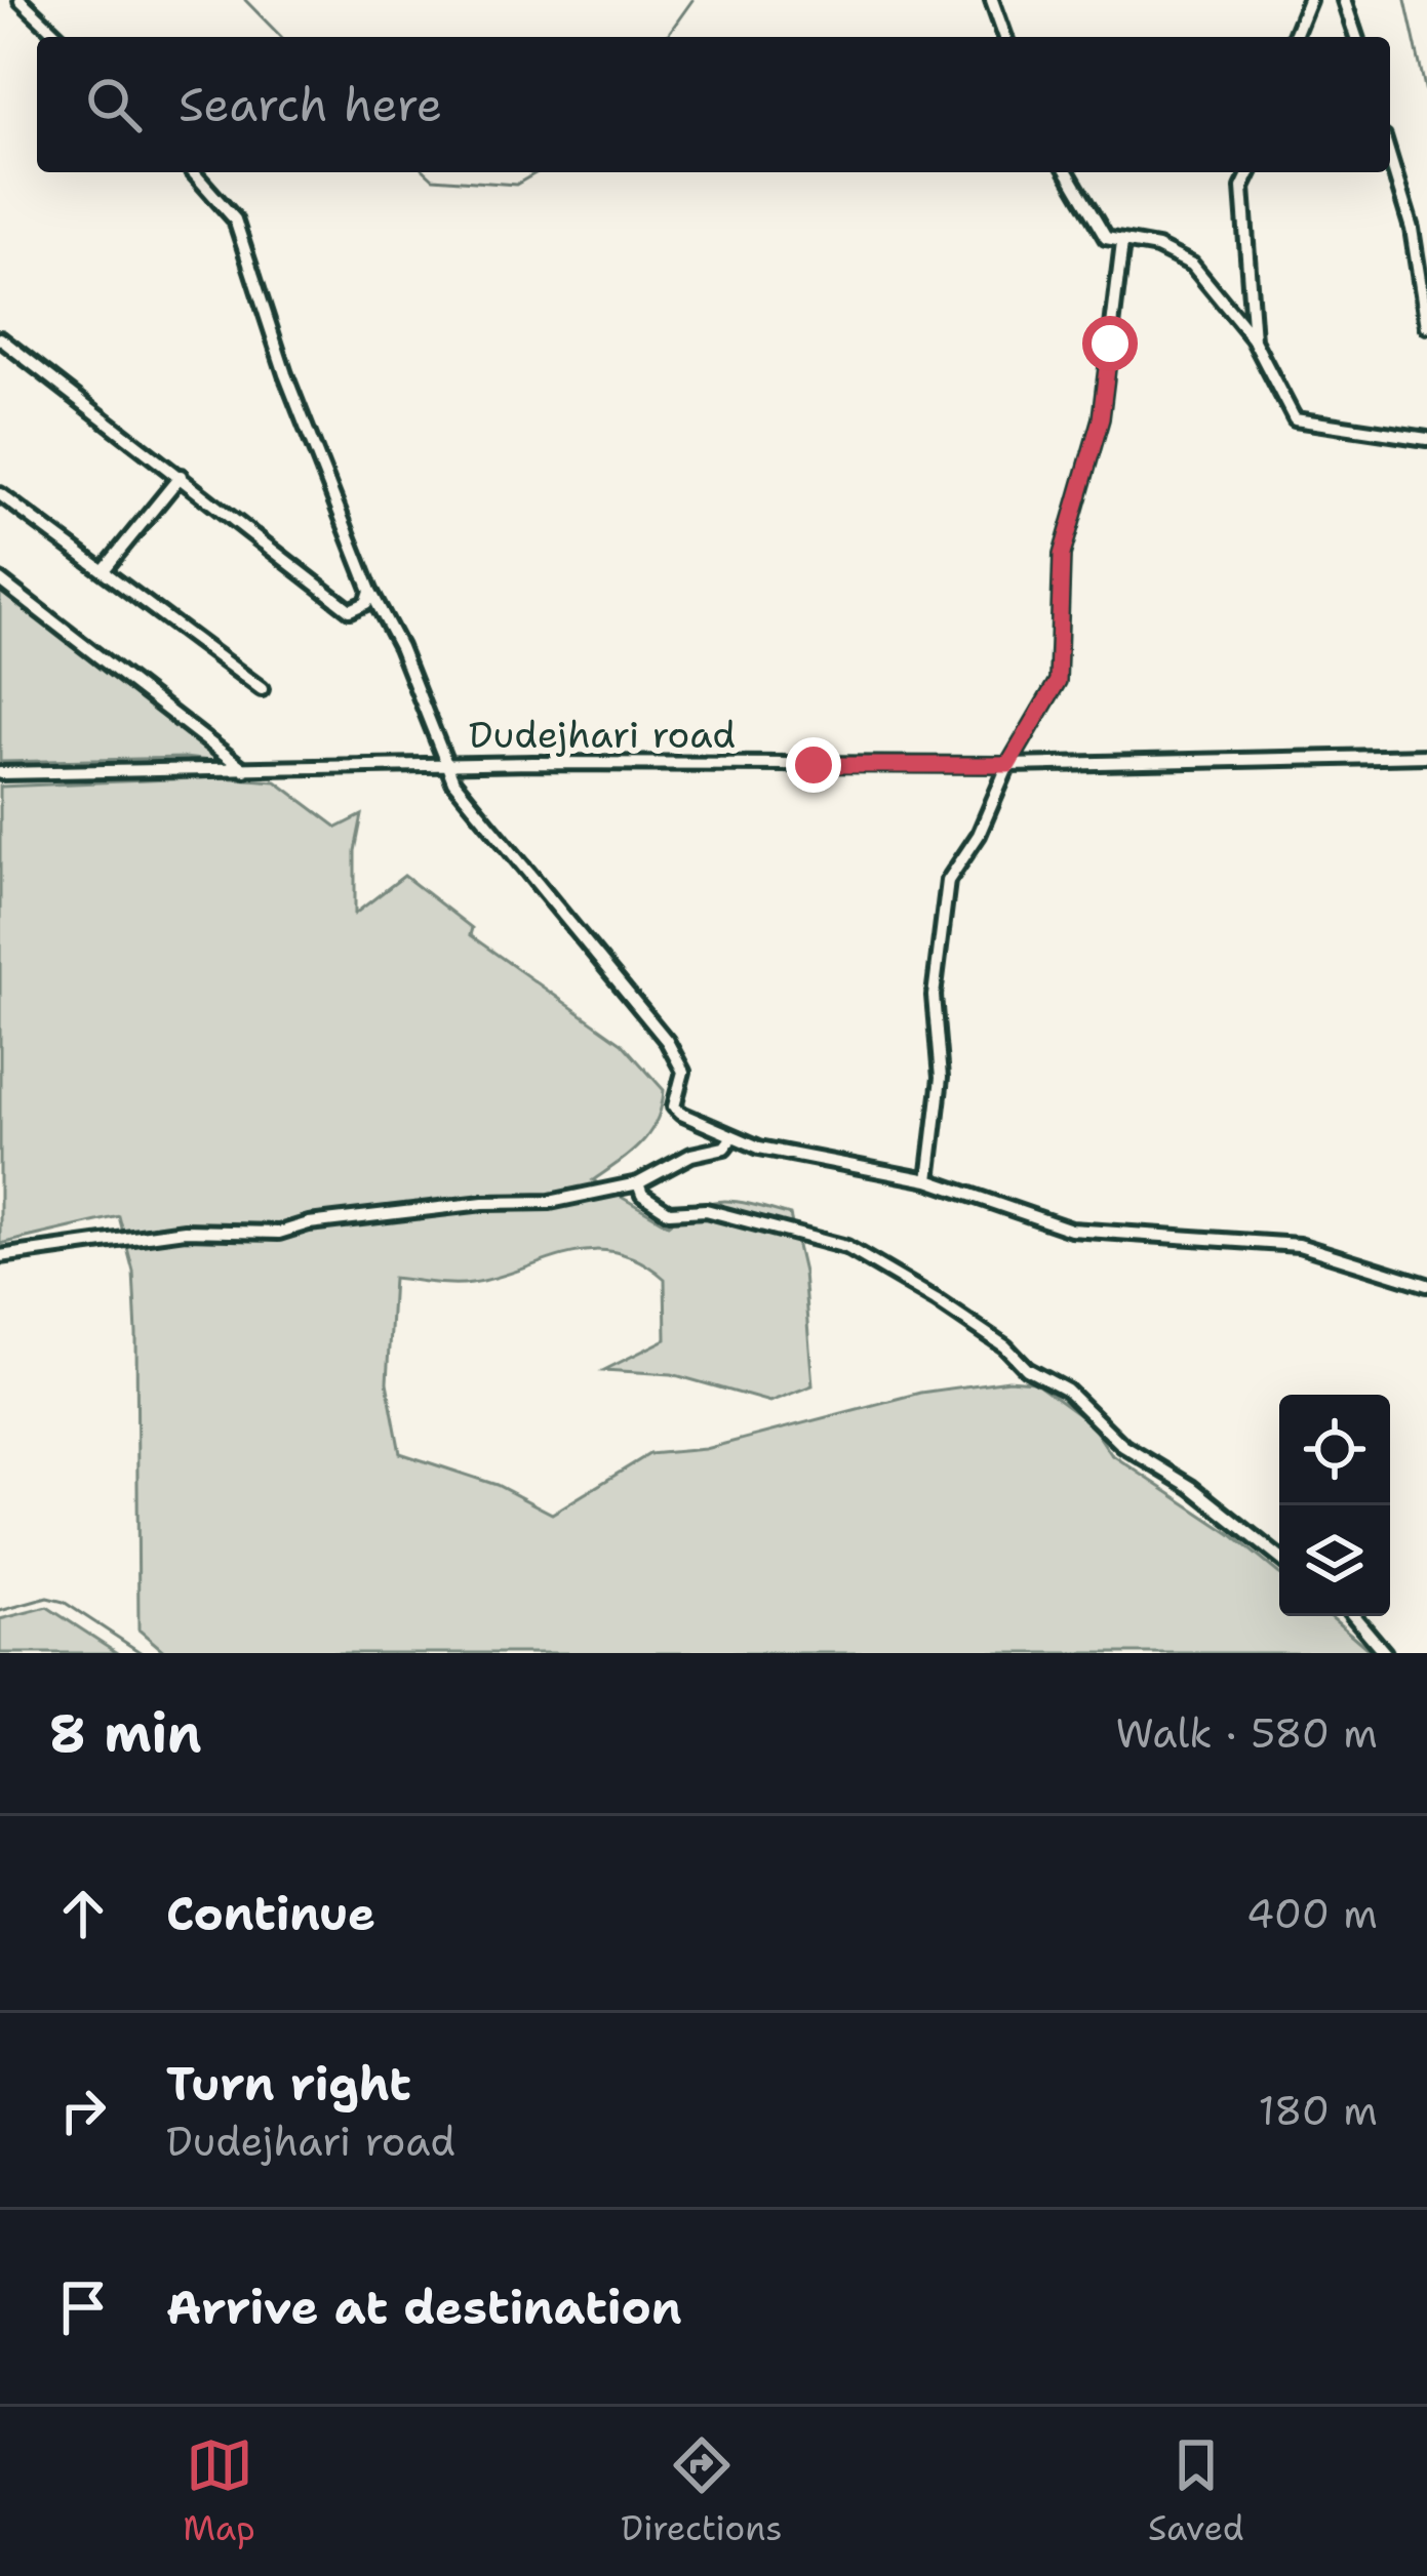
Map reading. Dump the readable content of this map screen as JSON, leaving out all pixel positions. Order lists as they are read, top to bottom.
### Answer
{
  "streets": {
    "street": ["Dudejhari road"]
  },
  "page": {
    "search": "Search here",
    "heading": ["8 min", "Walk · 580 m"],
    "list": [
      ["Continue", "400 m"],
      ["Turn right", "Dudejhari road", "180 m"],
      "Arrive at destination"
    ],
    "nav": ["Map", "Directions", "Saved"]
  }
}
